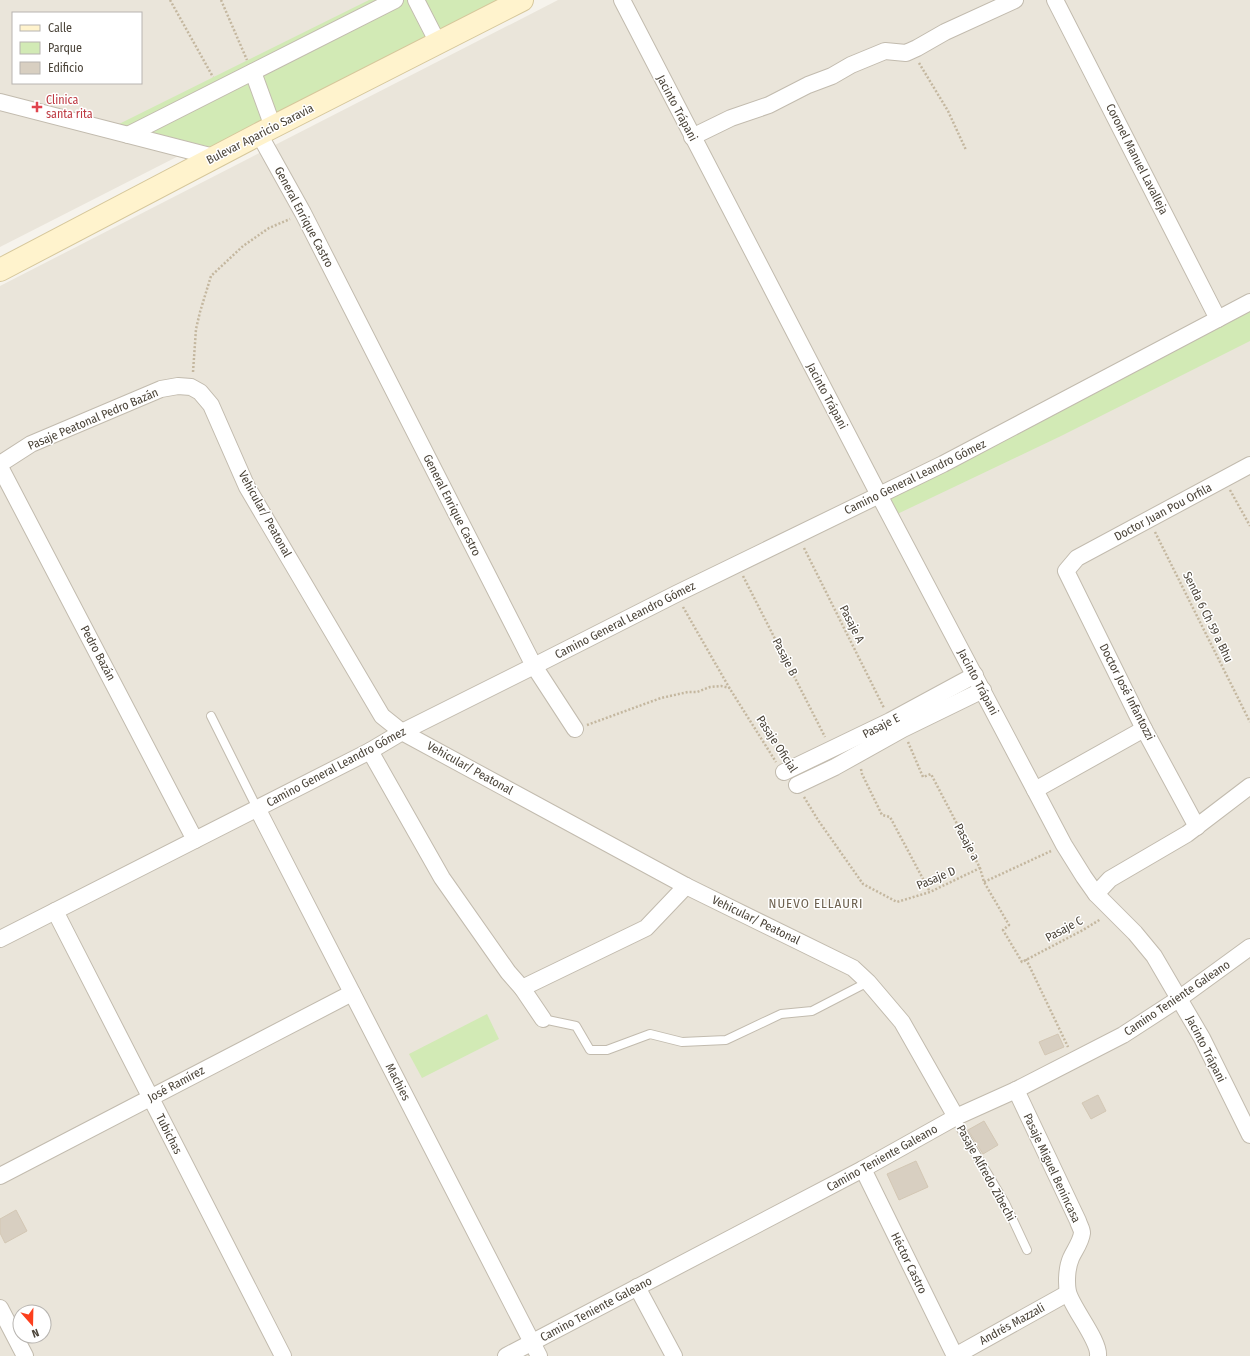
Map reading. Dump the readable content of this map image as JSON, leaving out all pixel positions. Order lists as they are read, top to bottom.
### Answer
{
  "streets": {
    "street": [
      "Jacinto Trápani",
      "Bulevar Aparicio Saravia",
      "Coronel Manuel Lavalleja",
      "General Enrique Castro",
      "Pasaje Peatonal Pedro Bazán",
      "Camino General Leandro Gómez",
      "Doctor Juan Pou Orfila",
      "Vehicular/ Peatonal",
      "Pedro Bazán",
      "Doctor José Infantozzi",
      "Pasaje E",
      "Camino Teniente Galeano",
      "Machies",
      "José Ramírez",
      "Tubichas",
      "Pasaje Miguel Benincasa",
      "Héctor Castro",
      "Andrés Mazzali"
    ],
    "lane": ["Pasaje Alfredo Zibechi"],
    "path": [
      "Senda 6 Ch 59 a Bhu",
      "Pasaje A",
      "Pasaje B",
      "Pasaje Oficial",
      "Pasaje a",
      "Pasaje D",
      "Pasaje C"
    ]
  },
  "crossings": [
    ["Jacinto Trápani", "Camino General Leandro Gómez"],
    ["Jacinto Trápani", "Pasaje E"],
    ["Jacinto Trápani", "Pasaje C"],
    ["Jacinto Trápani", "Camino Teniente Galeano"],
    ["Bulevar Aparicio Saravia", "General Enrique Castro"],
    ["Coronel Manuel Lavalleja", "Camino General Leandro Gómez"],
    ["General Enrique Castro", "Camino General Leandro Gómez"],
    ["Pasaje Peatonal Pedro Bazán", "Vehicular/ Peatonal"],
    ["Pasaje Peatonal Pedro Bazán", "Pedro Bazán"],
    ["Camino General Leandro Gómez", "Vehicular/ Peatonal"],
    ["Camino General Leandro Gómez", "Pasaje A"],
    ["Camino General Leandro Gómez", "Pedro Bazán"],
    ["Camino General Leandro Gómez", "Pasaje B"],
    ["Camino General Leandro Gómez", "Pasaje Oficial"],
    ["Camino General Leandro Gómez", "Machies"],
    ["Camino General Leandro Gómez", "Tubichas"],
    ["Doctor Juan Pou Orfila", "Senda 6 Ch 59 a Bhu"],
    ["Doctor Juan Pou Orfila", "Doctor José Infantozzi"],
    ["Vehicular/ Peatonal", "Camino Teniente Galeano"],
    ["Vehicular/ Peatonal", "Pasaje Alfredo Zibechi"],
    ["Pasaje A", "Pasaje E"],
    ["Pasaje A", "Pasaje a"],
    ["Pasaje B", "Pasaje E"],
    ["Pasaje E", "Pasaje Oficial"],
    ["Pasaje E", "Pasaje a"],
    ["Pasaje Oficial", "Pasaje D"],
    ["Pasaje a", "Pasaje D"],
    ["Pasaje a", "Pasaje C"],
    ["Camino Teniente Galeano", "Machies"],
    ["Camino Teniente Galeano", "Pasaje Miguel Benincasa"],
    ["Camino Teniente Galeano", "Pasaje Alfredo Zibechi"],
    ["Camino Teniente Galeano", "Héctor Castro"],
    ["Machies", "José Ramírez"],
    ["José Ramírez", "Tubichas"],
    ["Pasaje Miguel Benincasa", "Andrés Mazzali"],
    ["Héctor Castro", "Andrés Mazzali"]
  ],
  "districts": ["NUEVO ELLAURI"],
  "places": {
    "health": ["Clinica santa rita"]
  },
  "legend": ["Calle", "Parque", "Edificio"],
  "north": "bottom"
}
